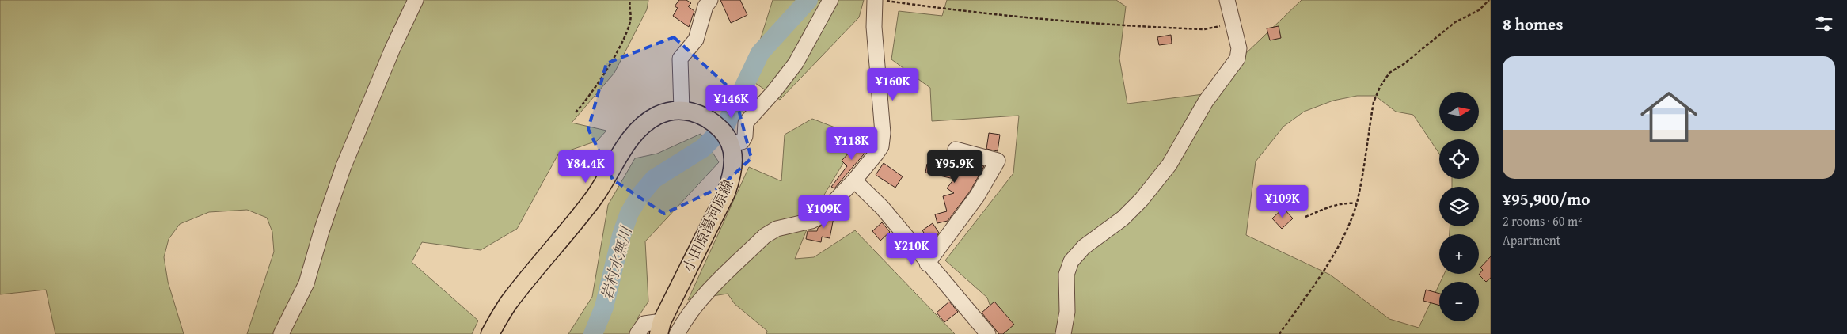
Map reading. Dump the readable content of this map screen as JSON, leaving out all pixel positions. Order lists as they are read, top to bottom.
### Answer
{
  "streets": {
    "main road": ["小田原湯河原線"]
  },
  "water": ["岩村水無川"],
  "north": "right",
  "page": {
    "heading": "8 homes",
    "list": [
      {
        "name": "¥95,900/mo",
        "note": "2 rooms · 60 m² · Apartment"
      }
    ],
    "price": [
      "¥160K",
      "¥146K",
      "¥118K",
      "¥84.4K",
      "¥95.9K",
      "¥109K",
      "¥109K",
      "¥210K"
    ],
    "map_buttons": ["+", "−"]
  }
}
